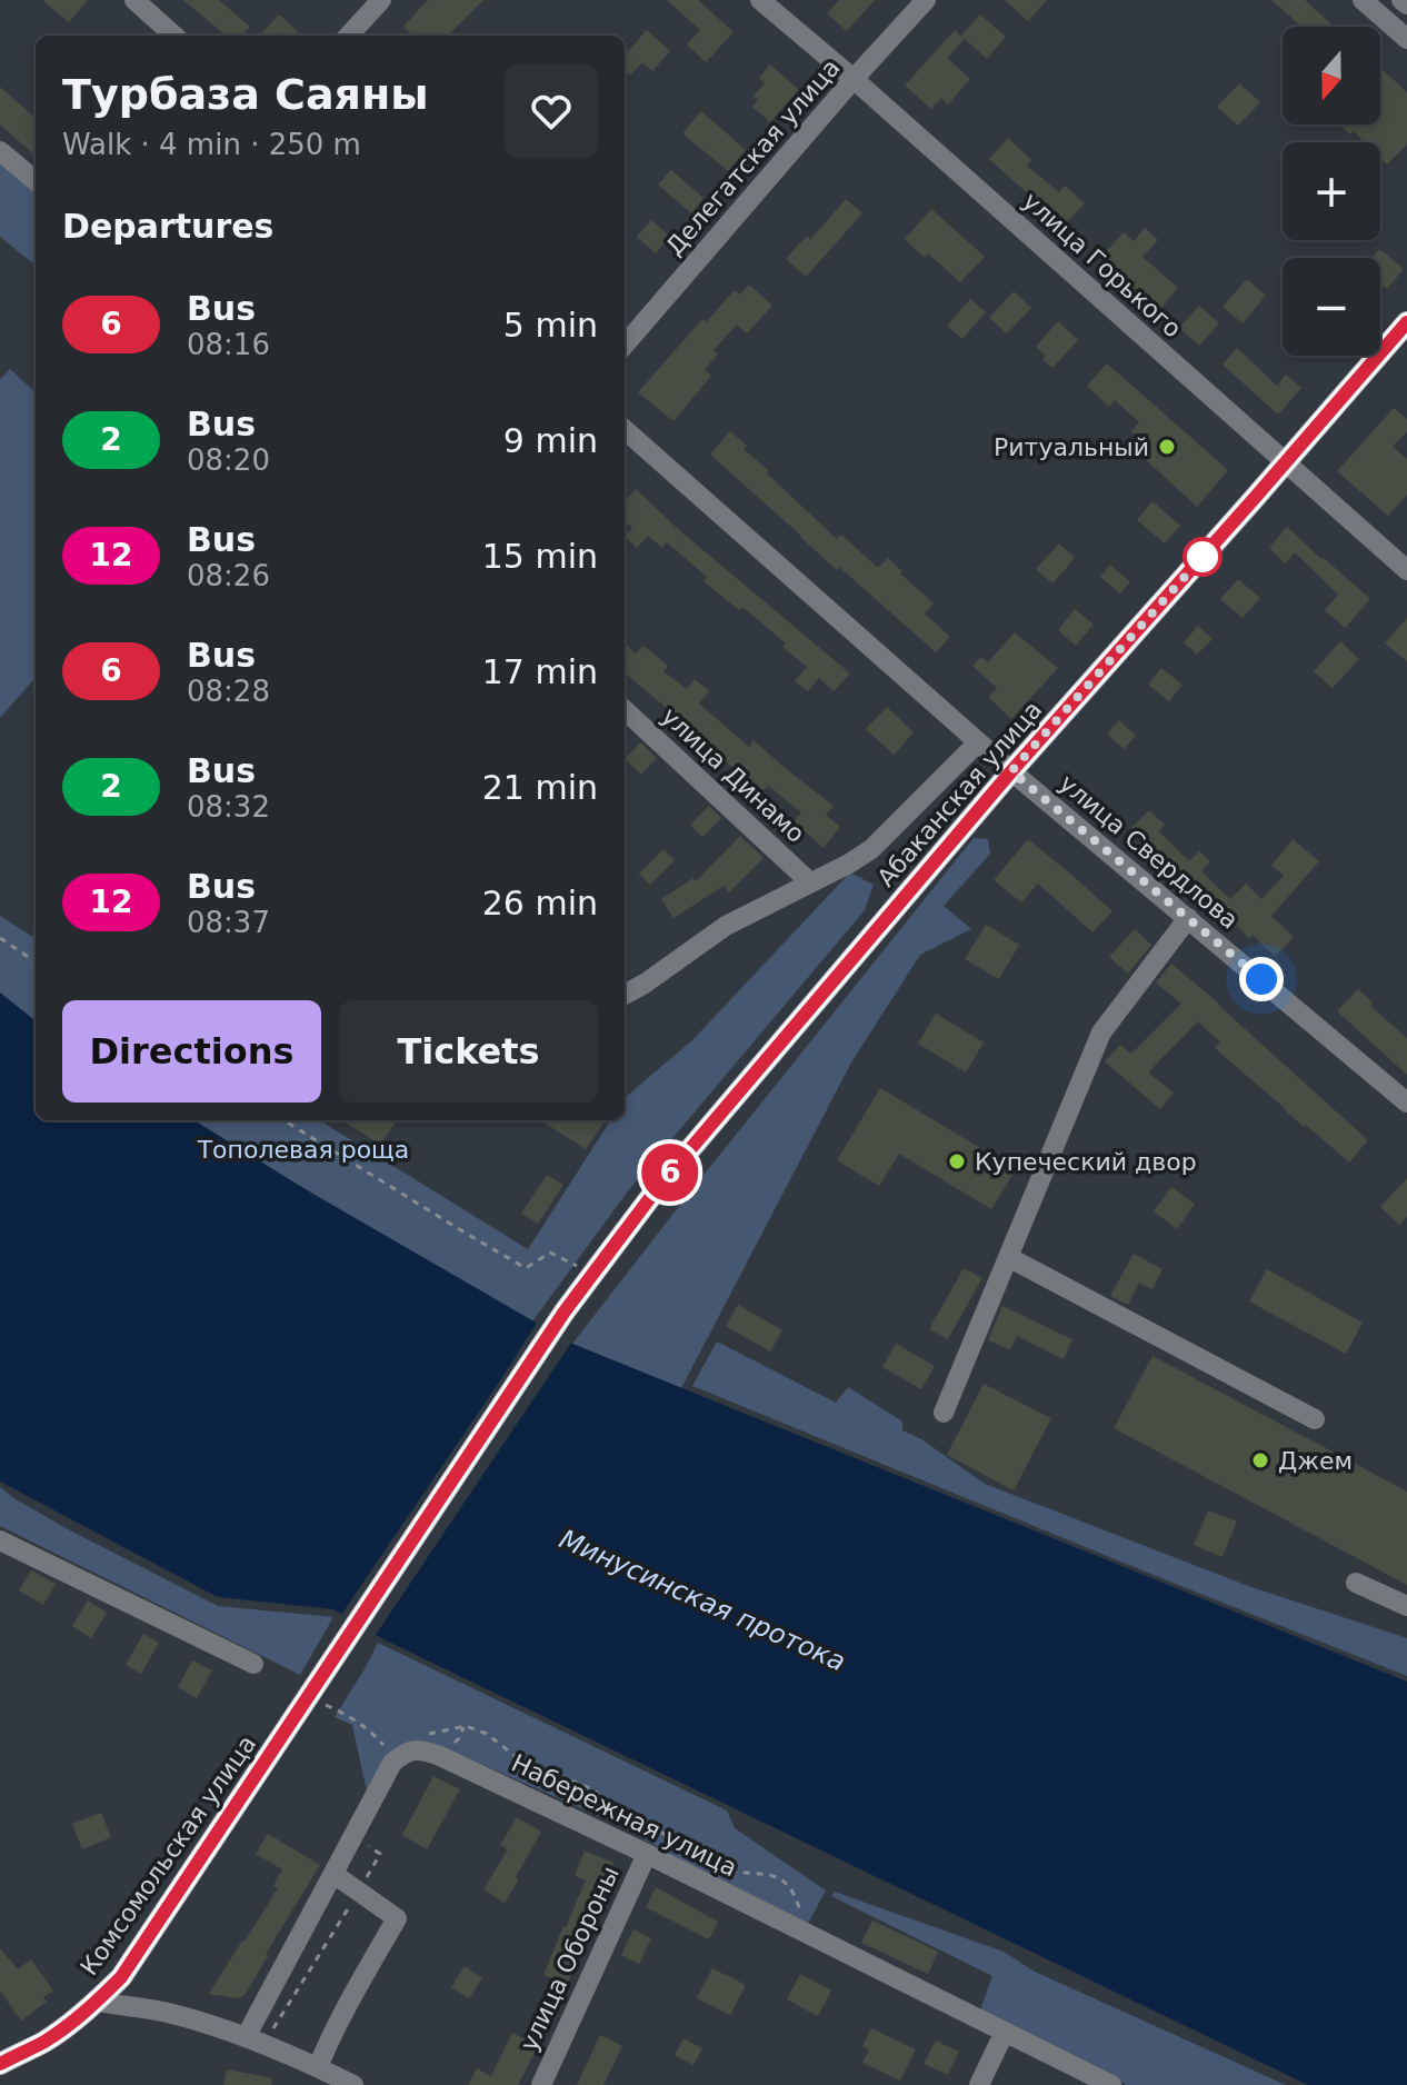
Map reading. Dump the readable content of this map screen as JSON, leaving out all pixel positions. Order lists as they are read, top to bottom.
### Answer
{
  "streets": {
    "main road": ["Абаканская улица", "Комсомольская улица"],
    "street": [
      "Делегатская улица",
      "улица Горького",
      "улица Динамо",
      "улица Свердлова",
      "Набережная улица",
      "улица Обороны"
    ]
  },
  "crossings": [
    ["Делегатская улица", "улица Горького"],
    ["улица Горького", "Абаканская улица"],
    ["улица Динамо", "Абаканская улица"],
    ["Абаканская улица", "улица Свердлова"],
    ["Абаканская улица", "Комсомольская улица"],
    ["Набережная улица", "улица Обороны"]
  ],
  "water": ["Минусинская протока"],
  "parks": ["Тополевая роща"],
  "places": ["Ритуальный", "Купеческий двор", "Джем"],
  "lines": ["bus line 6"],
  "north": "bottom",
  "page": {
    "on_map": "6",
    "map_buttons": ["+", "−"],
    "heading": [
      ["Турбаза Саяны", "Walk · 4 min · 250 m"],
      "Departures"
    ],
    "list": [
      {
        "mark": "6",
        "name": "Bus",
        "note": "08:16",
        "value": "5 min"
      },
      {
        "mark": "2",
        "name": "Bus",
        "note": "08:20",
        "value": "9 min"
      },
      {
        "mark": "12",
        "name": "Bus",
        "note": "08:26",
        "value": "15 min"
      },
      {
        "mark": "6",
        "name": "Bus",
        "note": "08:28",
        "value": "17 min"
      },
      {
        "mark": "2",
        "name": "Bus",
        "note": "08:32",
        "value": "21 min"
      },
      {
        "mark": "12",
        "name": "Bus",
        "note": "08:37",
        "value": "26 min"
      }
    ],
    "buttons": ["Directions", "Tickets"]
  }
}
